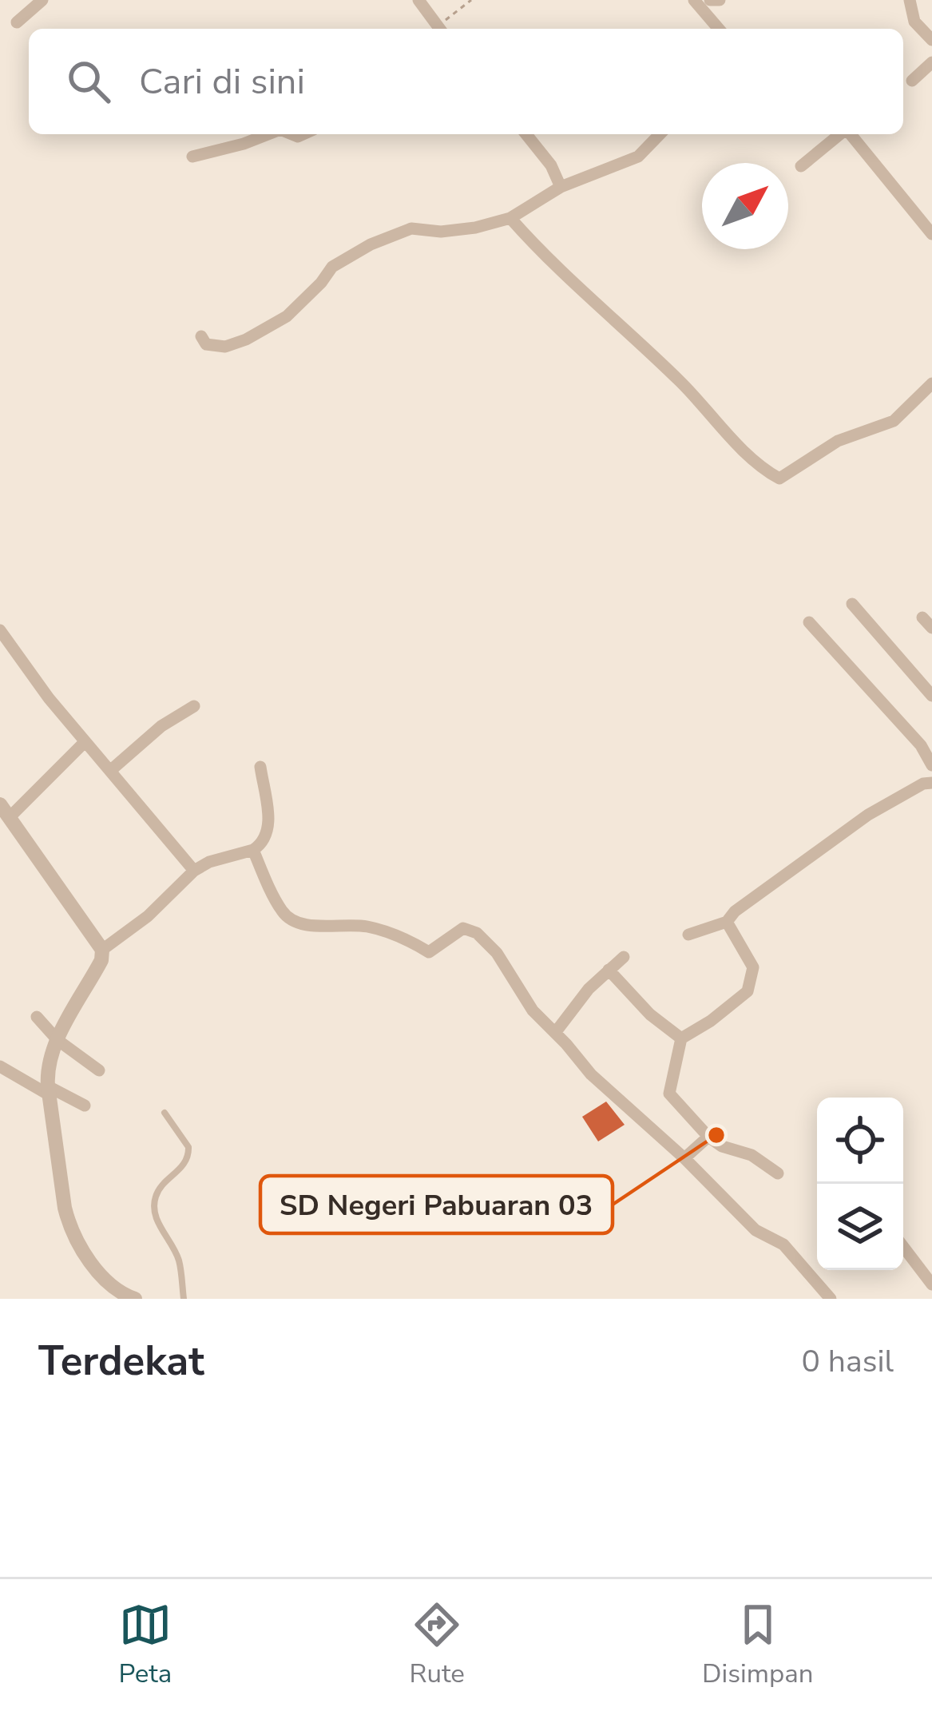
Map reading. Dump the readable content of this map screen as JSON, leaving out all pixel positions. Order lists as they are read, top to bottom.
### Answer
{
  "places": ["SD Negeri Pabuaran 03"],
  "north": "top right",
  "page": {
    "search": "Cari di sini",
    "heading": ["Terdekat", "0 hasil"],
    "nav": ["Peta", "Rute", "Disimpan"]
  }
}
